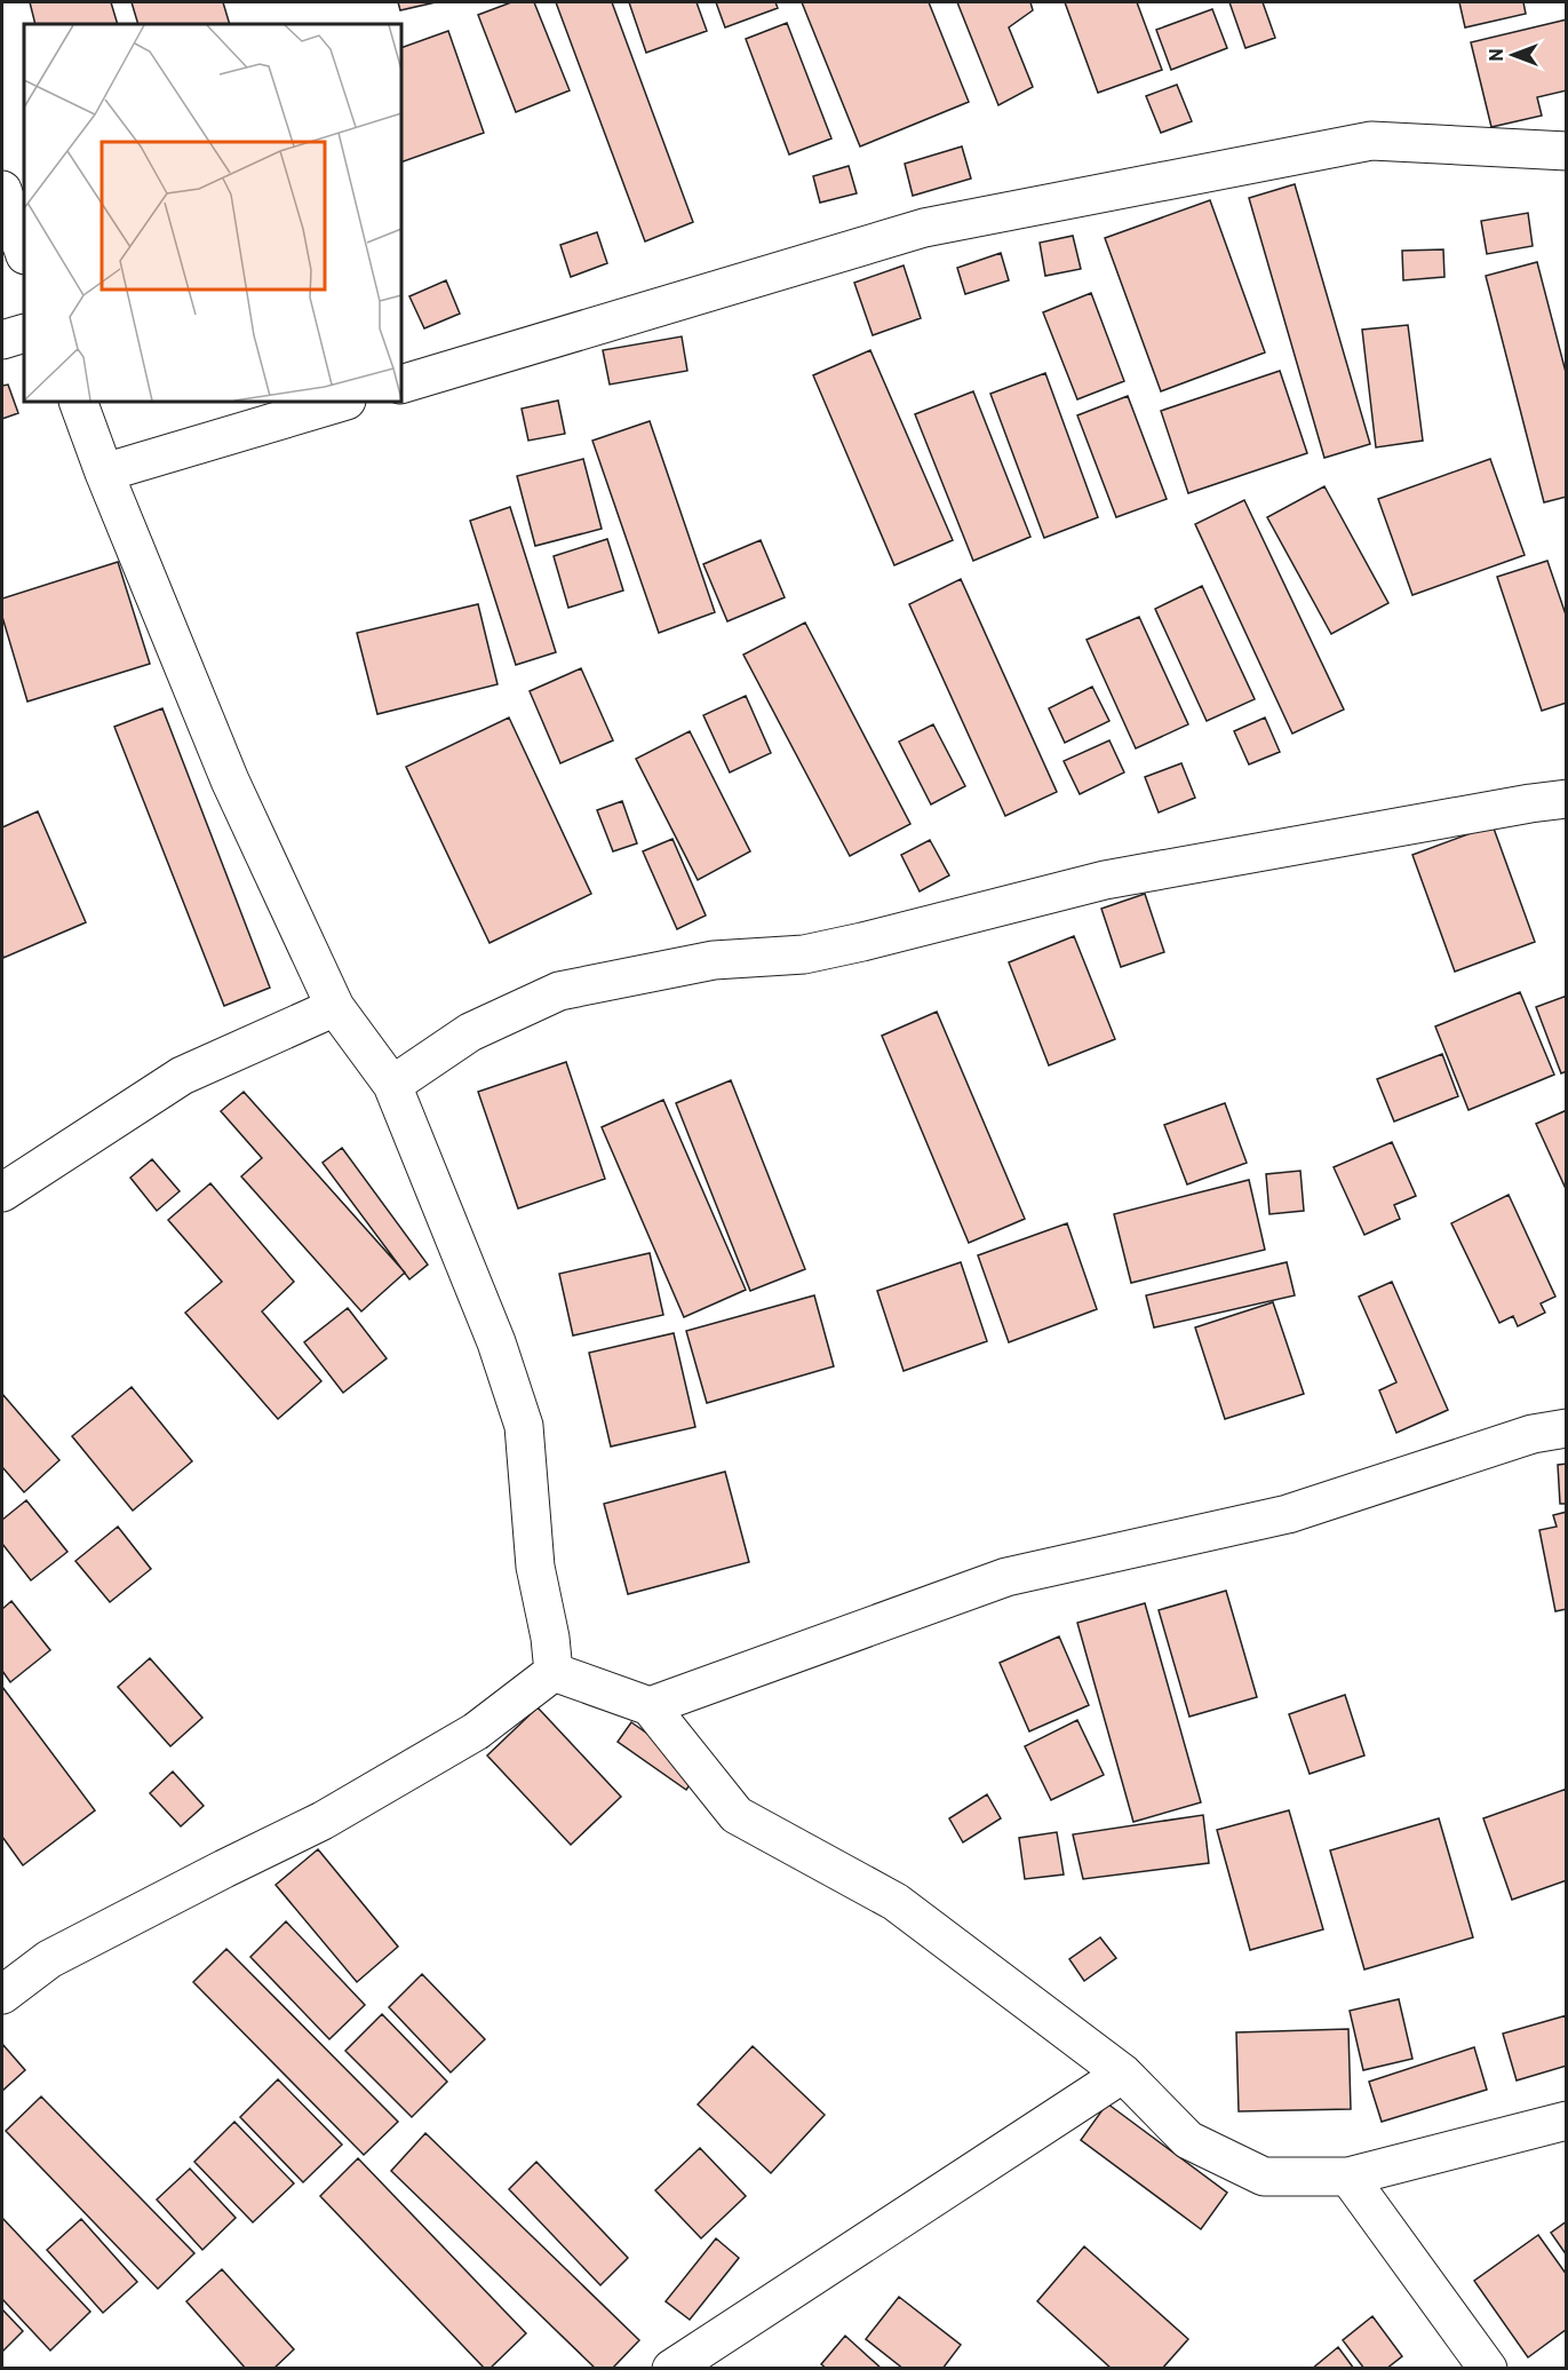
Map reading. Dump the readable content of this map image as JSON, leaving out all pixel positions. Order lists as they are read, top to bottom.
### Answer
{
  "north": "left"
}
